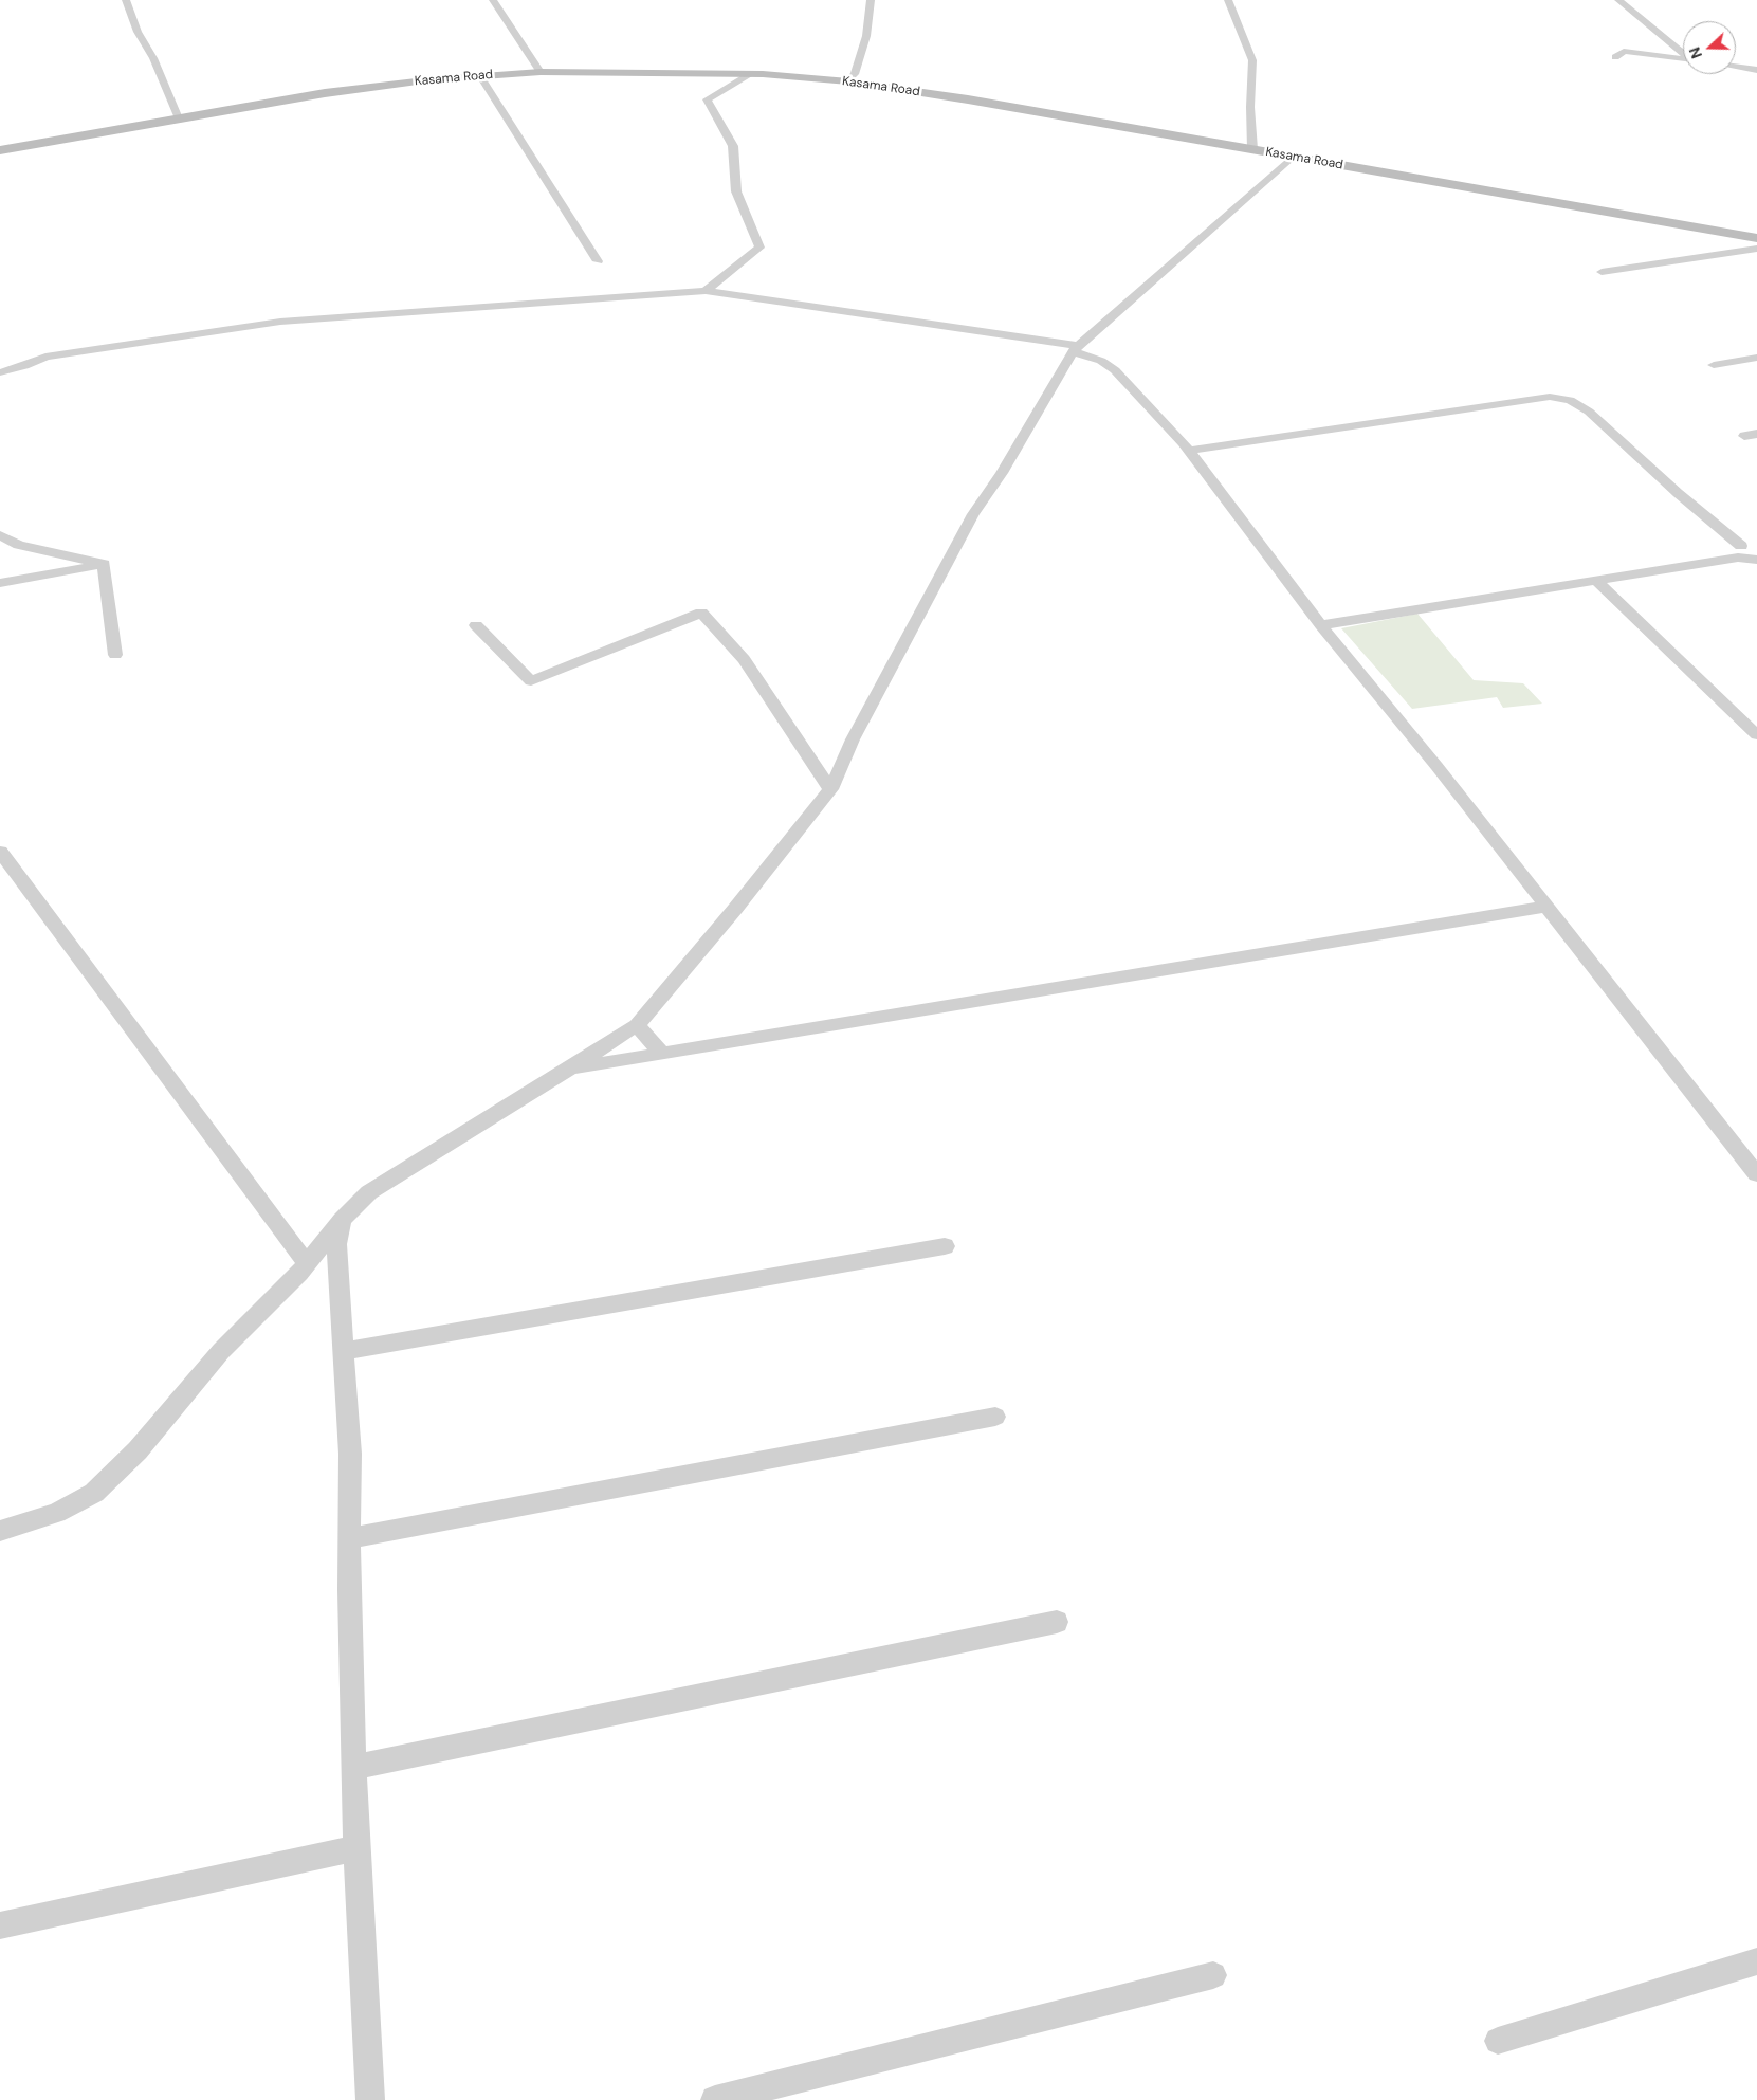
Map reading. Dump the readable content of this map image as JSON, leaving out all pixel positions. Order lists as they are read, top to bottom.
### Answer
{
  "streets": {
    "street": ["Kasama Road"]
  },
  "north": "left"
}
